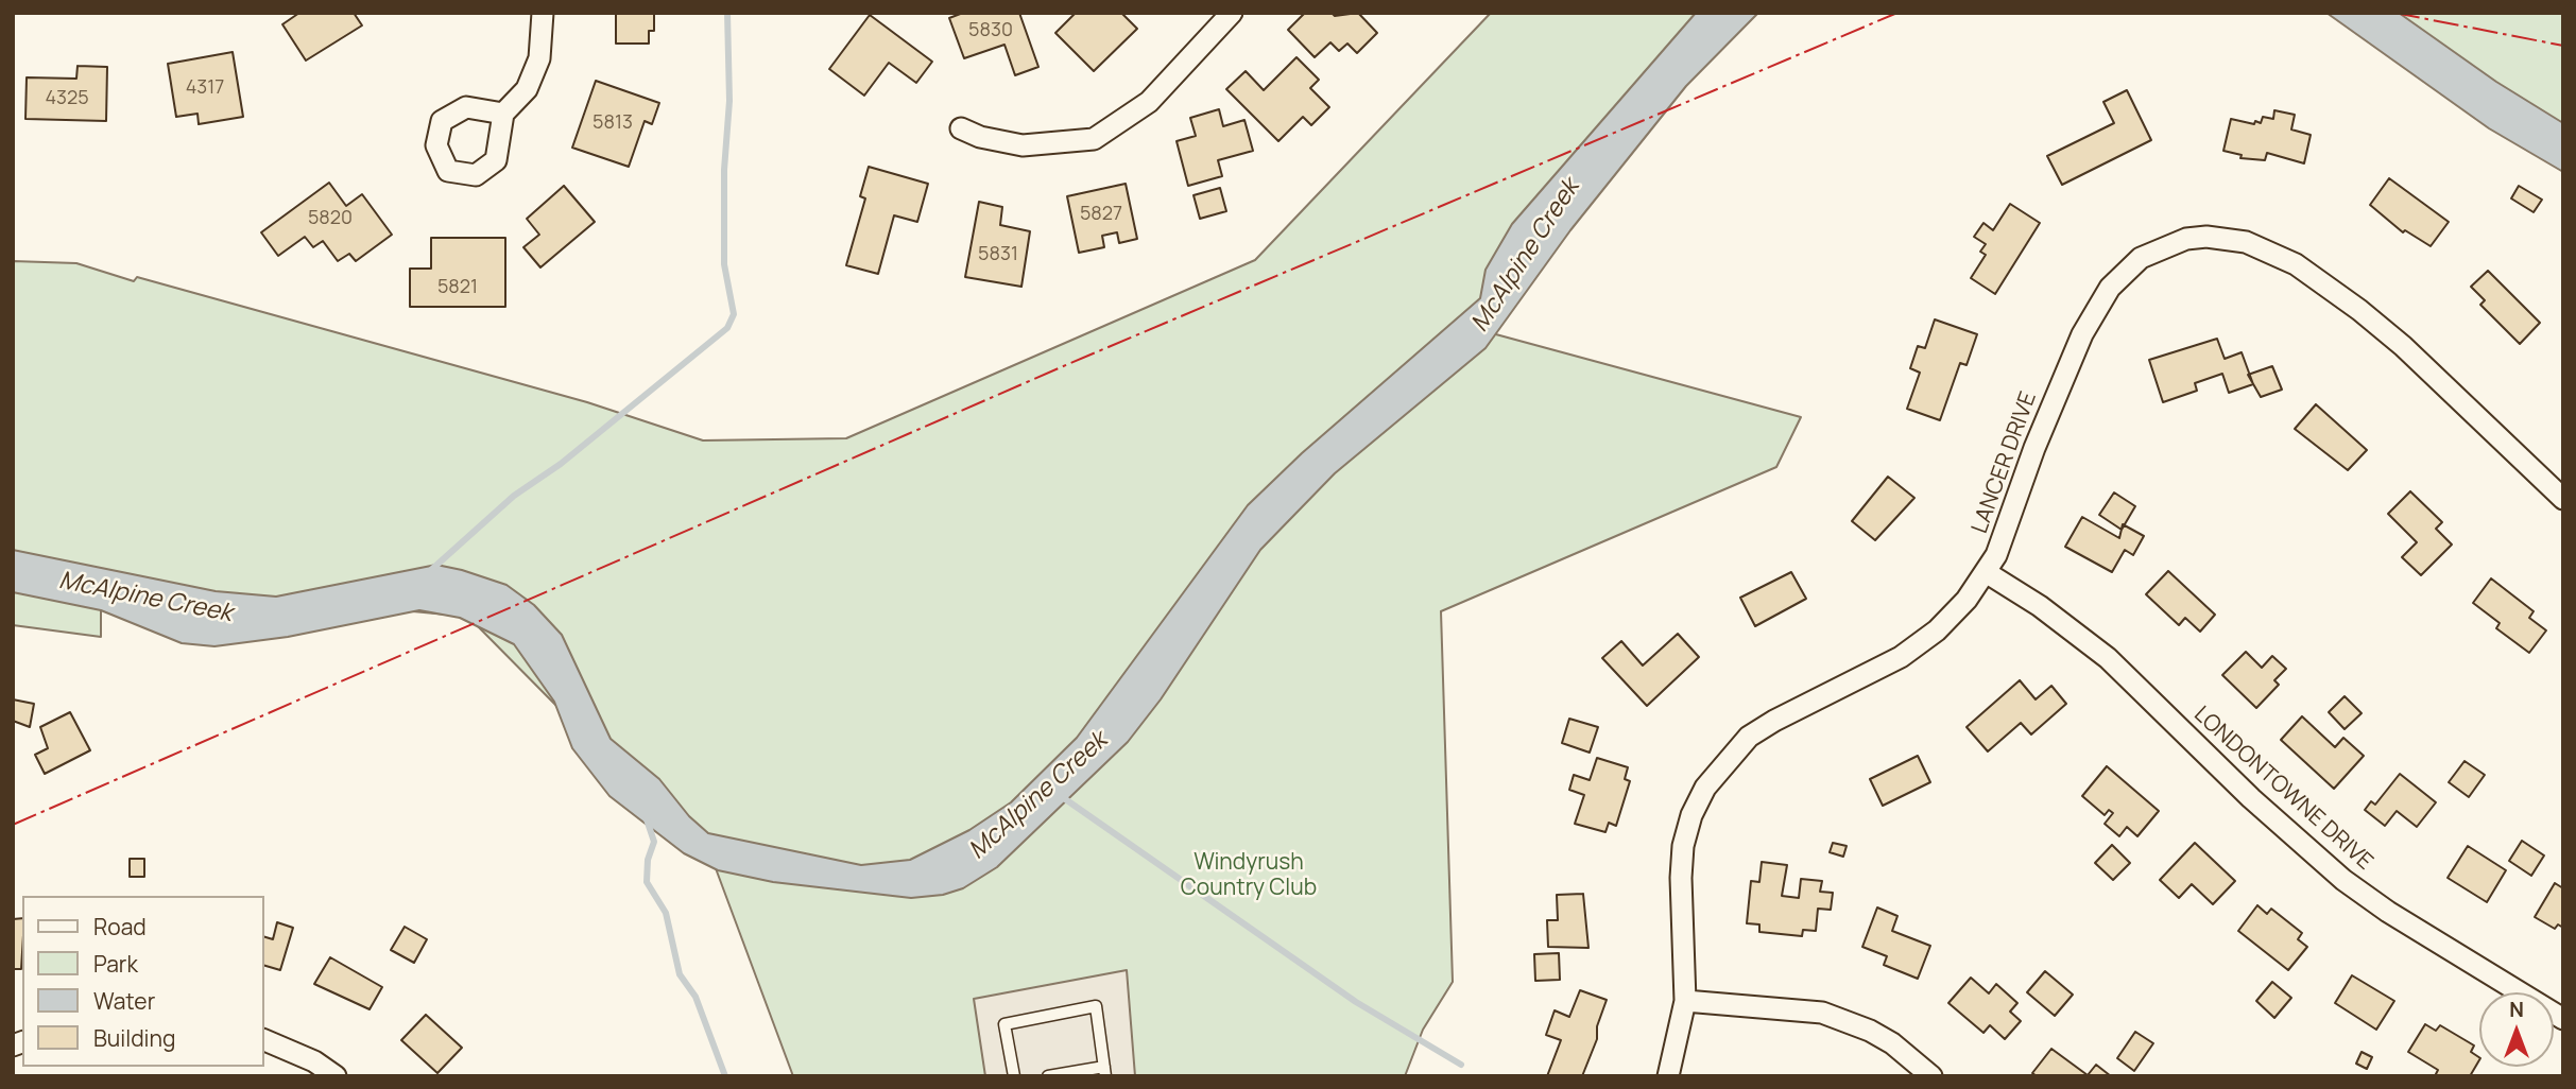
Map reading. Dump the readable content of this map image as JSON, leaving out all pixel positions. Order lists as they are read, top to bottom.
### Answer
{
  "streets": {
    "street": ["LANCER DRIVE", "LONDONTOWNE DRIVE"]
  },
  "crossings": [
    ["LANCER DRIVE", "LONDONTOWNE DRIVE"]
  ],
  "water": ["McAlpine Creek"],
  "parks": ["Windyrush Country Club"],
  "house_numbers": [
    "5830",
    "4317",
    "4325",
    "5813",
    "5827",
    "5820",
    "5831",
    "5821"
  ],
  "legend": [
    "Road",
    "Park",
    "Water",
    "Building"
  ],
  "north": "top"
}
